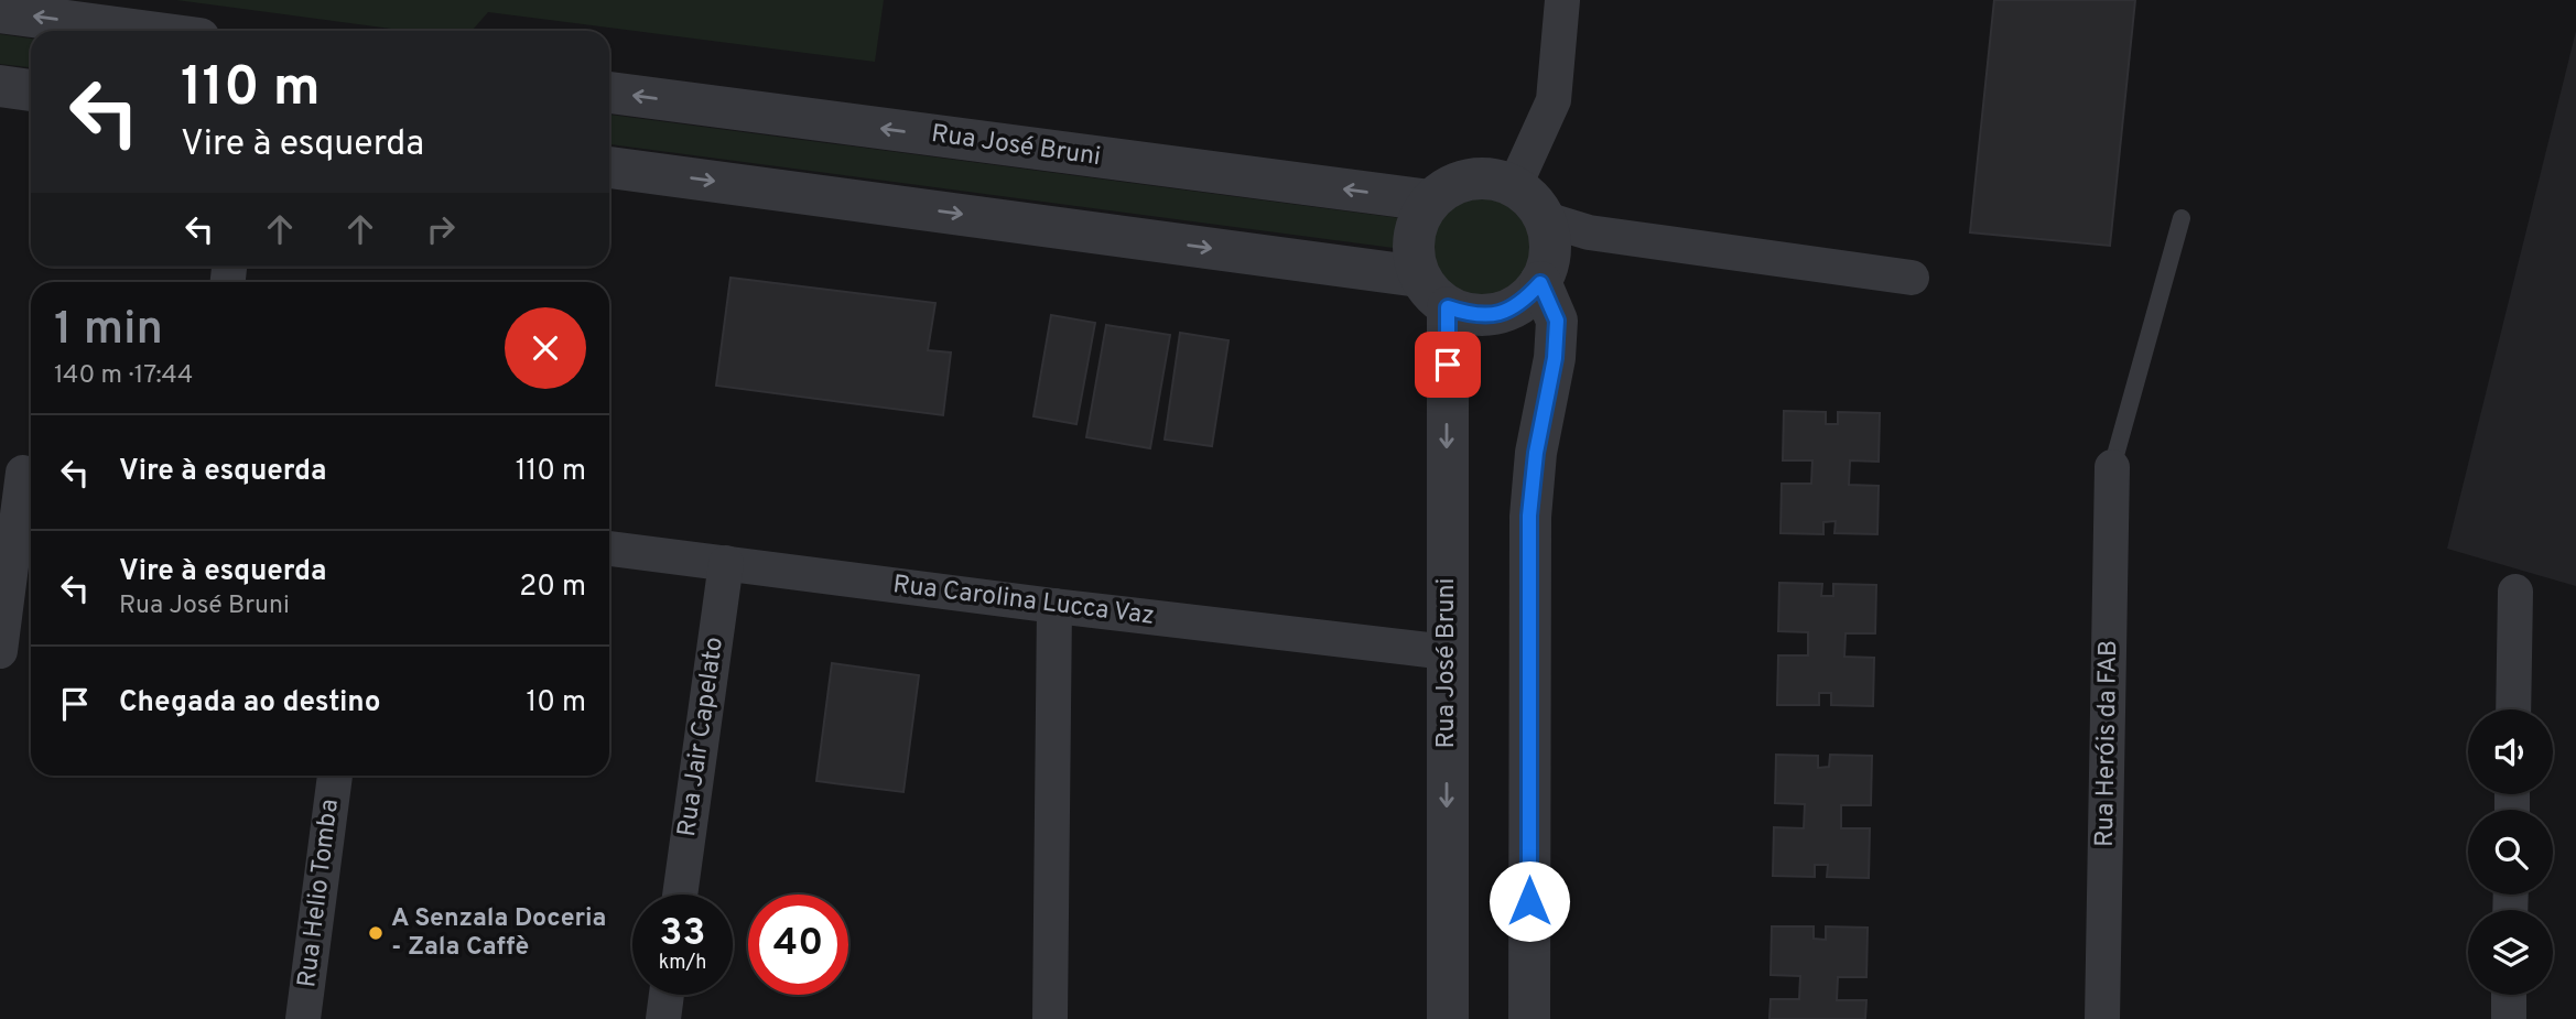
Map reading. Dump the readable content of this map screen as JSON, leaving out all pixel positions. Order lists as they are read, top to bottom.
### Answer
{
  "streets": {
    "street": [
      "Rua José Bruni",
      "Rua Carolina Lucca Vaz",
      "Rua Jair Capelato",
      "Rua Heróis da FAB",
      "Rua Helio Tomba"
    ]
  },
  "crossings": [
    ["Rua José Bruni", "Rua Carolina Lucca Vaz"],
    ["Rua Carolina Lucca Vaz", "Rua Jair Capelato"]
  ],
  "places": ["A Senzala Doceria - Zala Caffè"],
  "page": {
    "turn": ["110 m", "Vire à esquerda"],
    "heading": ["1 min", "140 m · 17:44"],
    "list": [
      {
        "name": "Vire à esquerda",
        "value": "110 m"
      },
      {
        "name": "Vire à esquerda",
        "note": "Rua José Bruni",
        "value": "20 m"
      },
      {
        "name": "Chegada ao destino",
        "value": "10 m"
      }
    ],
    "speed": "33 km/h",
    "limit": "40"
  }
}
